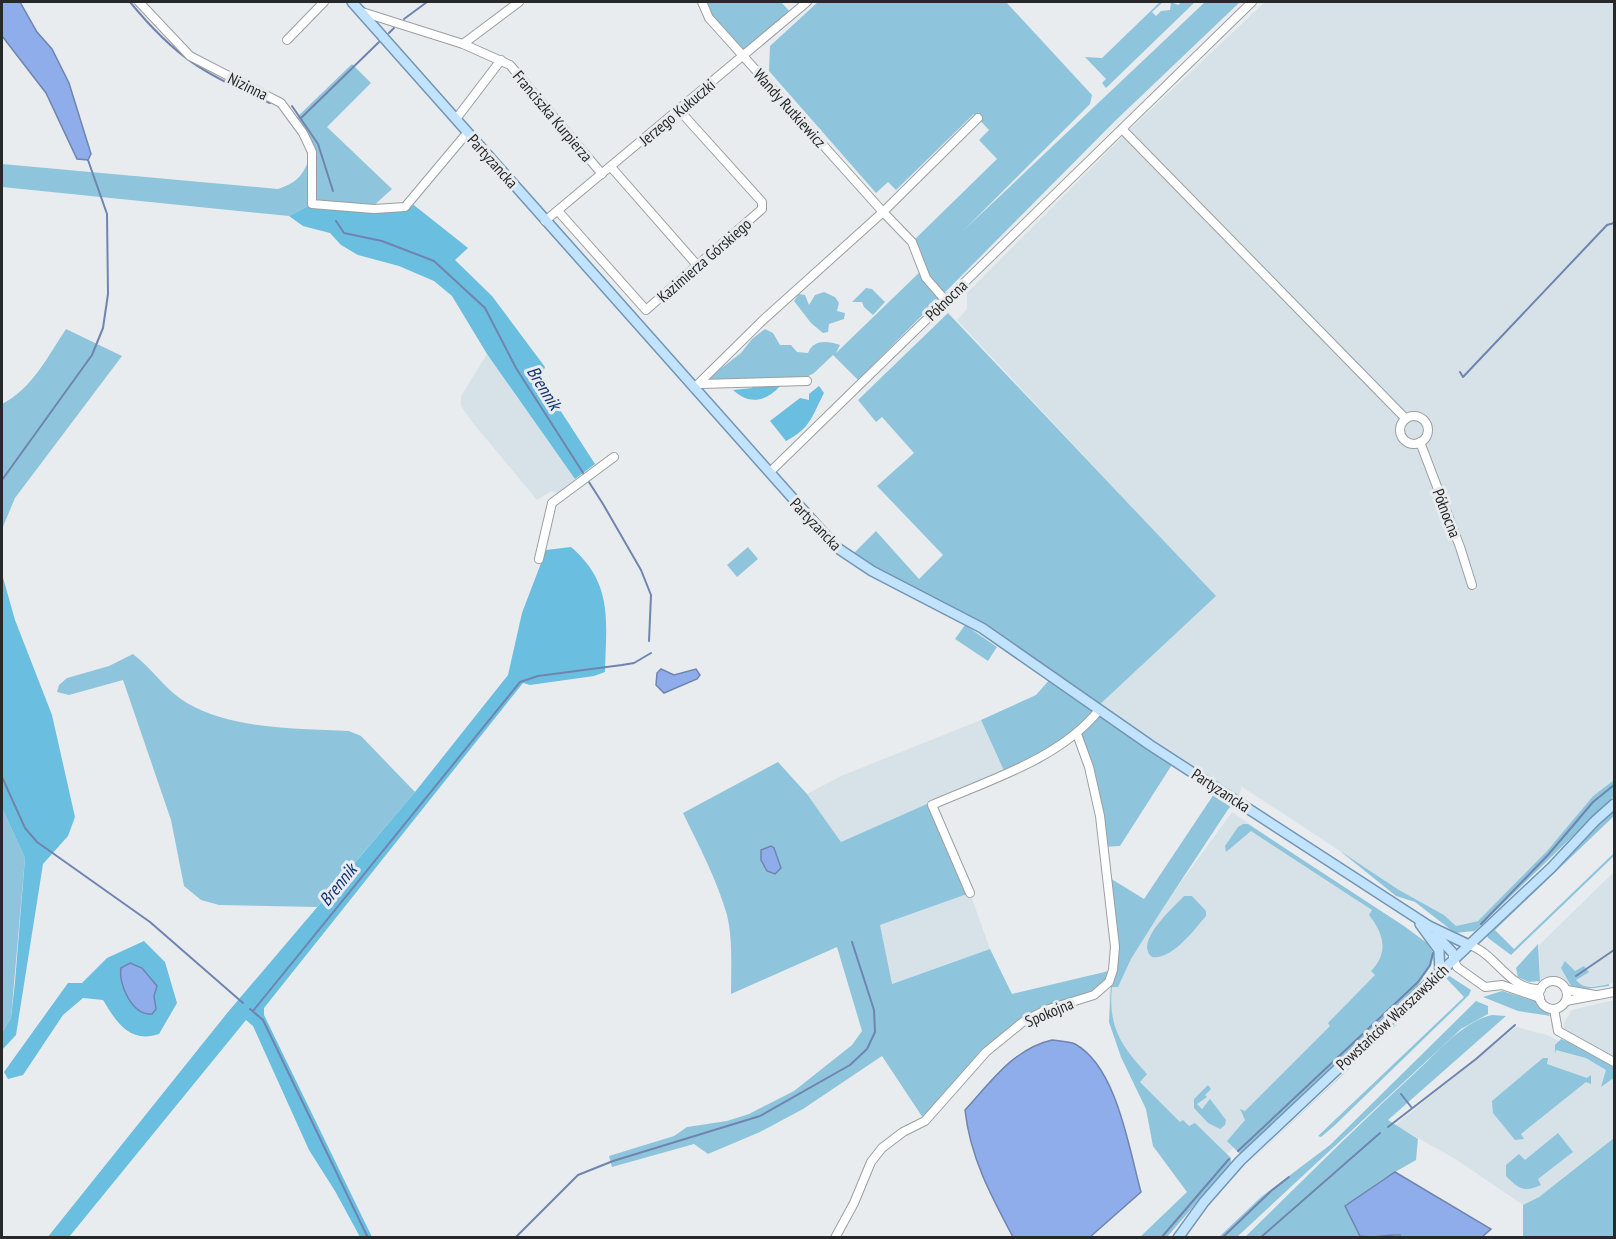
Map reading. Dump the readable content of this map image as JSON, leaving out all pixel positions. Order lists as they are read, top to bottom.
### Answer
{
  "streets": {
    "main road": ["Partyzancka", "Powstańców Warszawskich"],
    "street": [
      "Nizinna",
      "Wandy Rutkiewicz",
      "Jerzego Kukuczki",
      "Franciszka Kurpierza",
      "Kazimierza Górskiego",
      "Północna",
      "Spokojna"
    ]
  },
  "crossings": [
    ["Nizinna", "Partyzancka"],
    ["Wandy Rutkiewicz", "Jerzego Kukuczki"],
    ["Wandy Rutkiewicz", "Północna"],
    ["Jerzego Kukuczki", "Franciszka Kurpierza"],
    ["Jerzego Kukuczki", "Partyzancka"],
    ["Jerzego Kukuczki", "Kazimierza Górskiego"],
    ["Franciszka Kurpierza", "Partyzancka"],
    ["Partyzancka", "Północna"],
    ["Partyzancka", "Powstańców Warszawskich"]
  ],
  "water": ["Brennik"]
}
